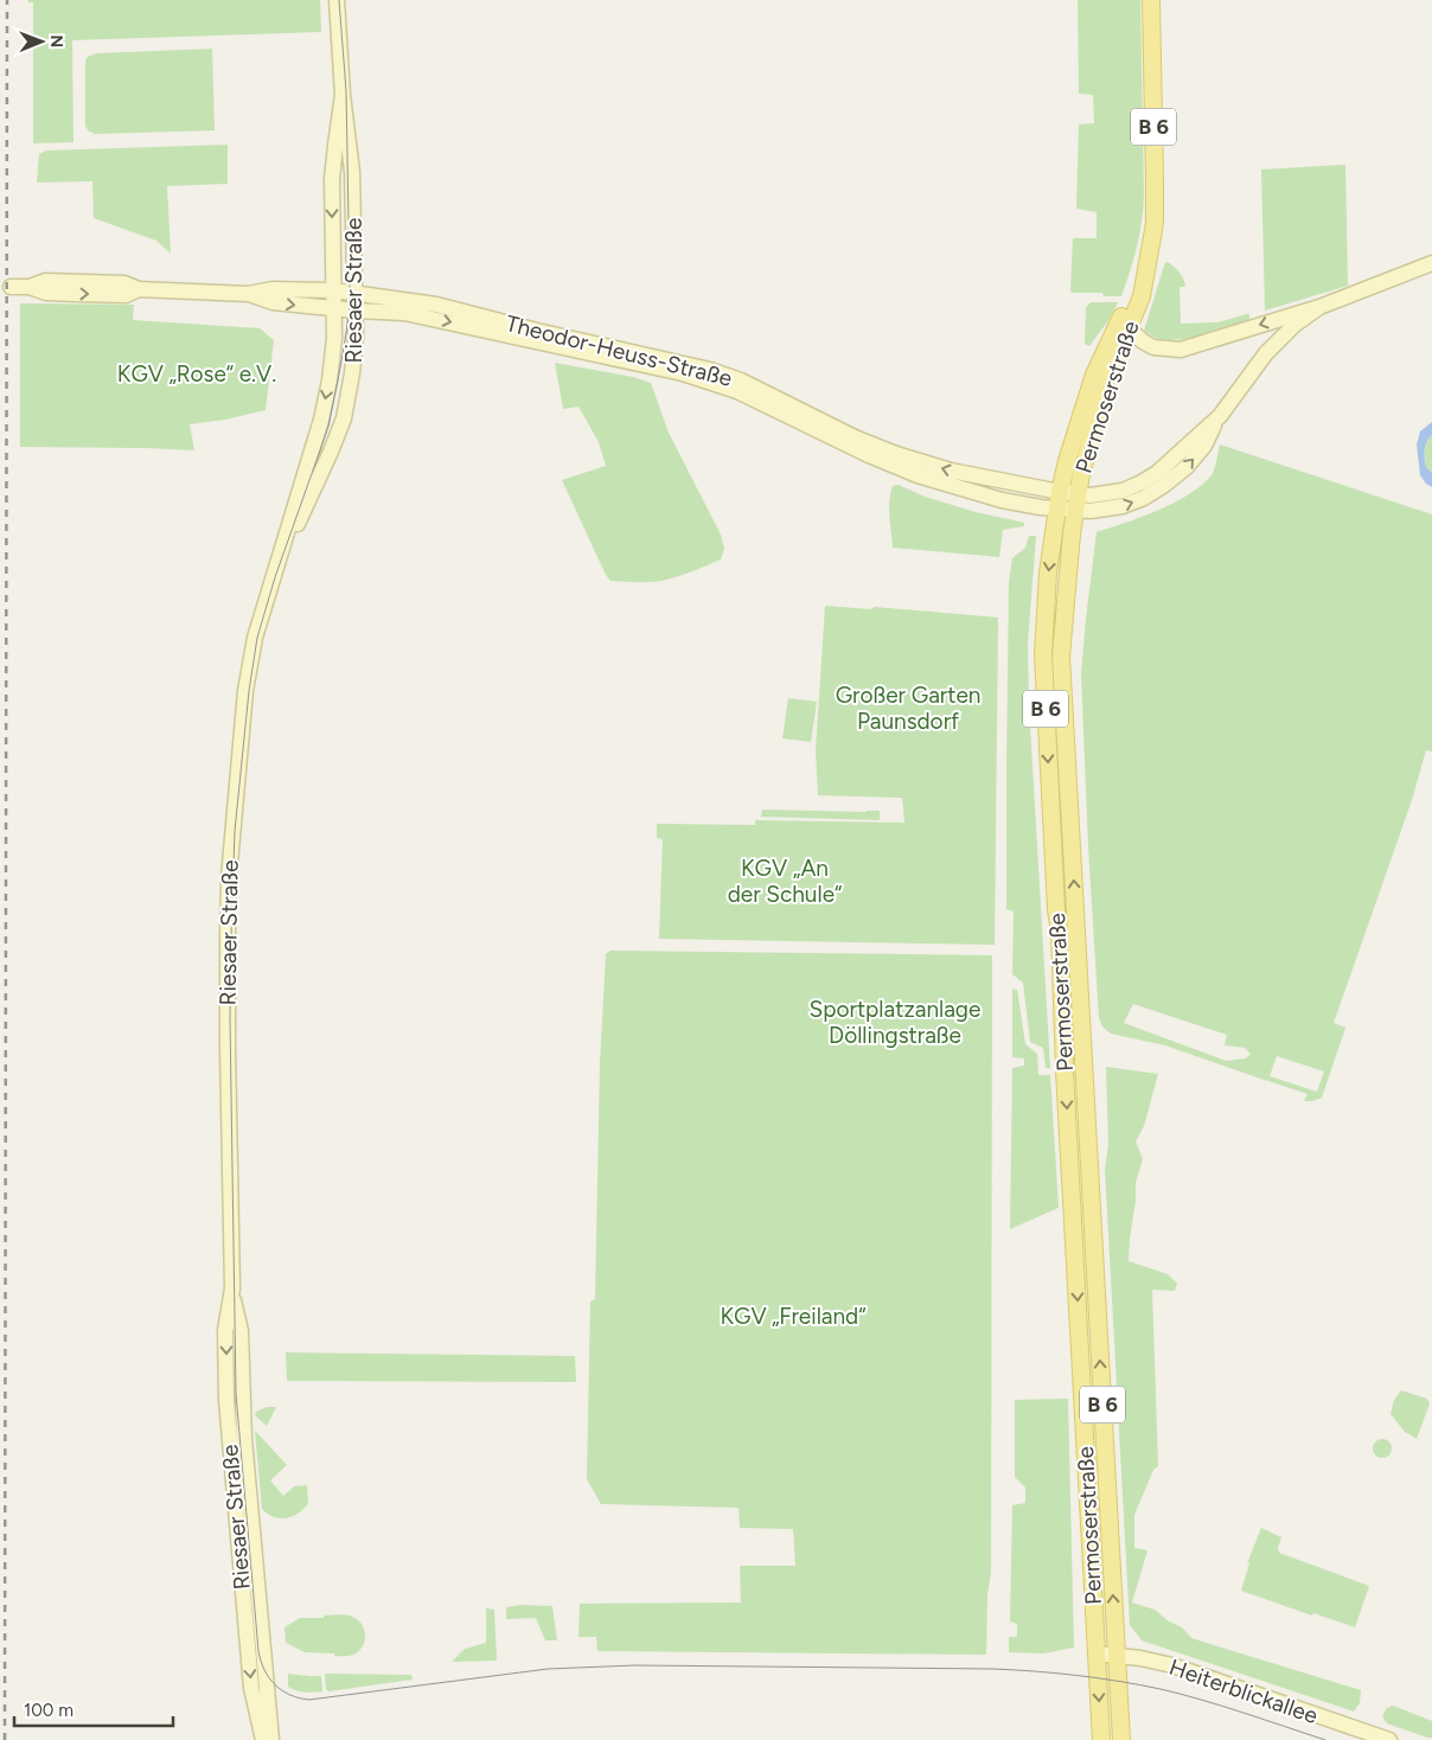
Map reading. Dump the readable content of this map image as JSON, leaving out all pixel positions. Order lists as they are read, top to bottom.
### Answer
{
  "streets": {
    "main road": [
      "B 6",
      "Riesaer Straße",
      "Theodor-Heuss-Straße",
      "Permoserstraße",
      "Heiterblickallee"
    ]
  },
  "crossings": [
    ["Riesaer Straße", "Theodor-Heuss-Straße"],
    ["Theodor-Heuss-Straße", "Permoserstraße"],
    ["Permoserstraße", "Heiterblickallee"]
  ],
  "parks": [
    "KGV „Rose“ e.V.",
    "Großer Garten Paunsdorf",
    "KGV „An der Schule“",
    "Sportplatzanlage Döllingstraße",
    "KGV „Freiland“"
  ],
  "scale_bar": "100 m",
  "north": "right"
}
